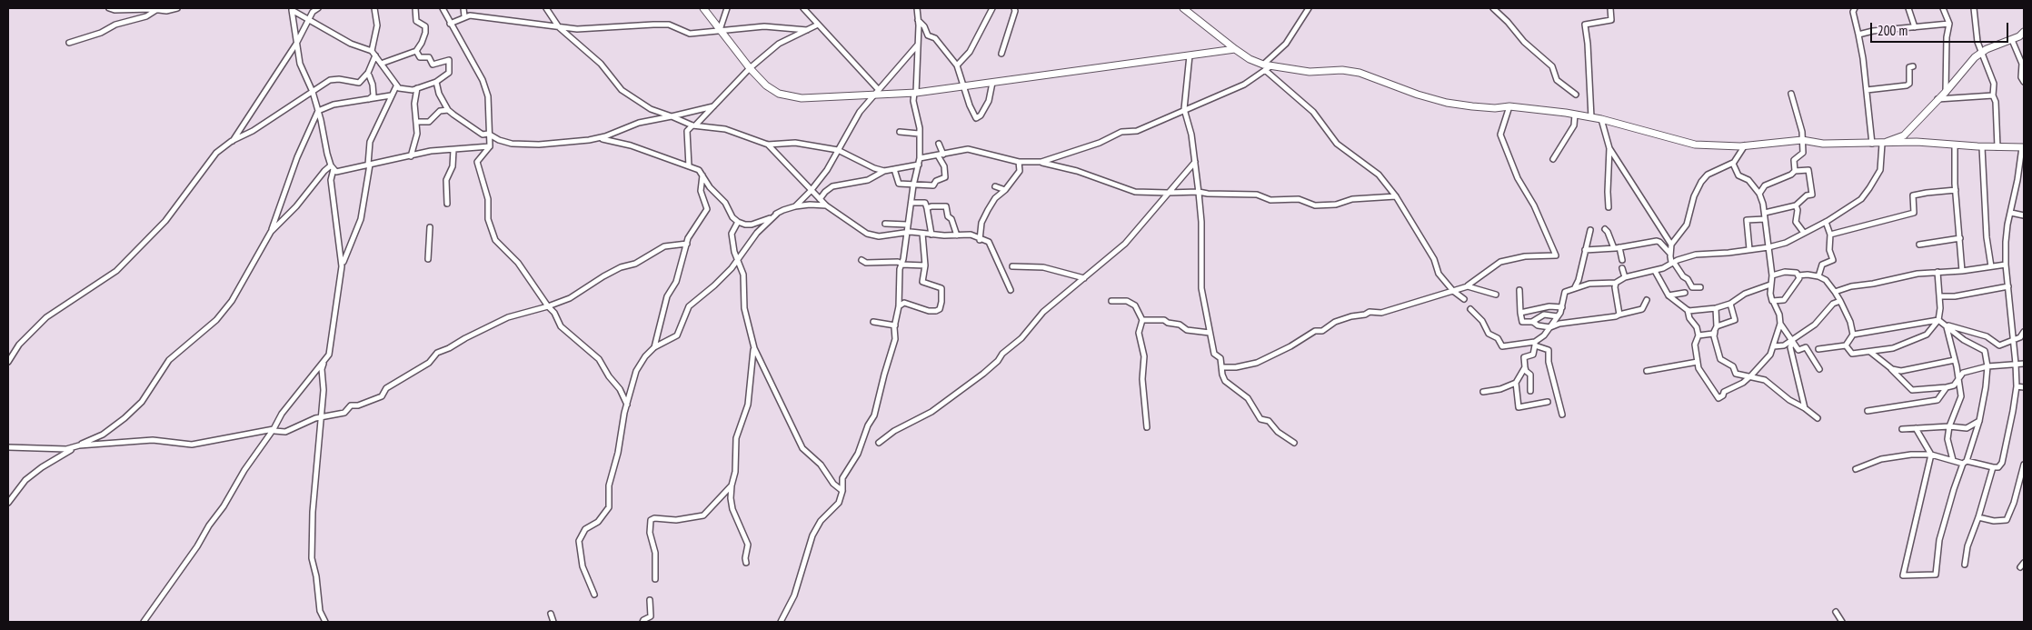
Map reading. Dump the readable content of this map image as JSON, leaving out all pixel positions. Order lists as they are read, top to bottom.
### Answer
{
  "scale_bar": "200 m"
}
